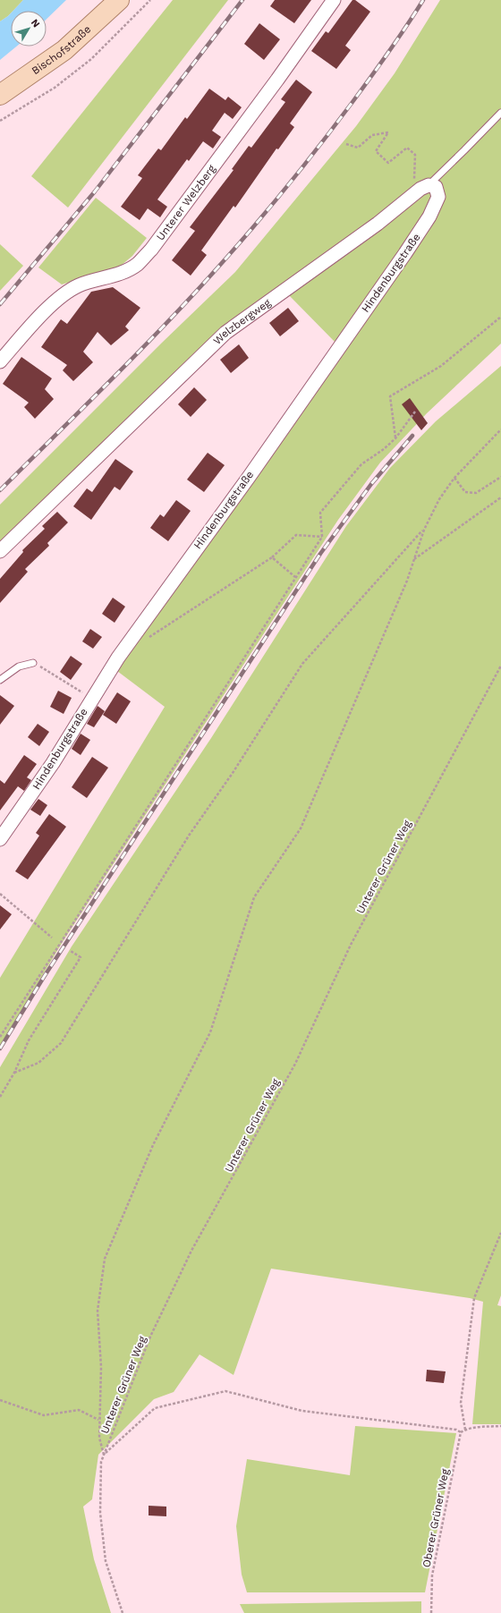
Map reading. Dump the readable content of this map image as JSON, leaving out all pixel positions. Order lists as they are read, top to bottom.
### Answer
{
  "streets": {
    "main road": ["Bischofstraße"],
    "street": ["Unterer Welzberg", "Hindenburgstraße", "Welzbergweg"],
    "path": ["Unterer Grüner Weg", "Oberer Grüner Weg"]
  },
  "crossings": [
    ["Hindenburgstraße", "Welzbergweg"]
  ],
  "north": "top right"
}
